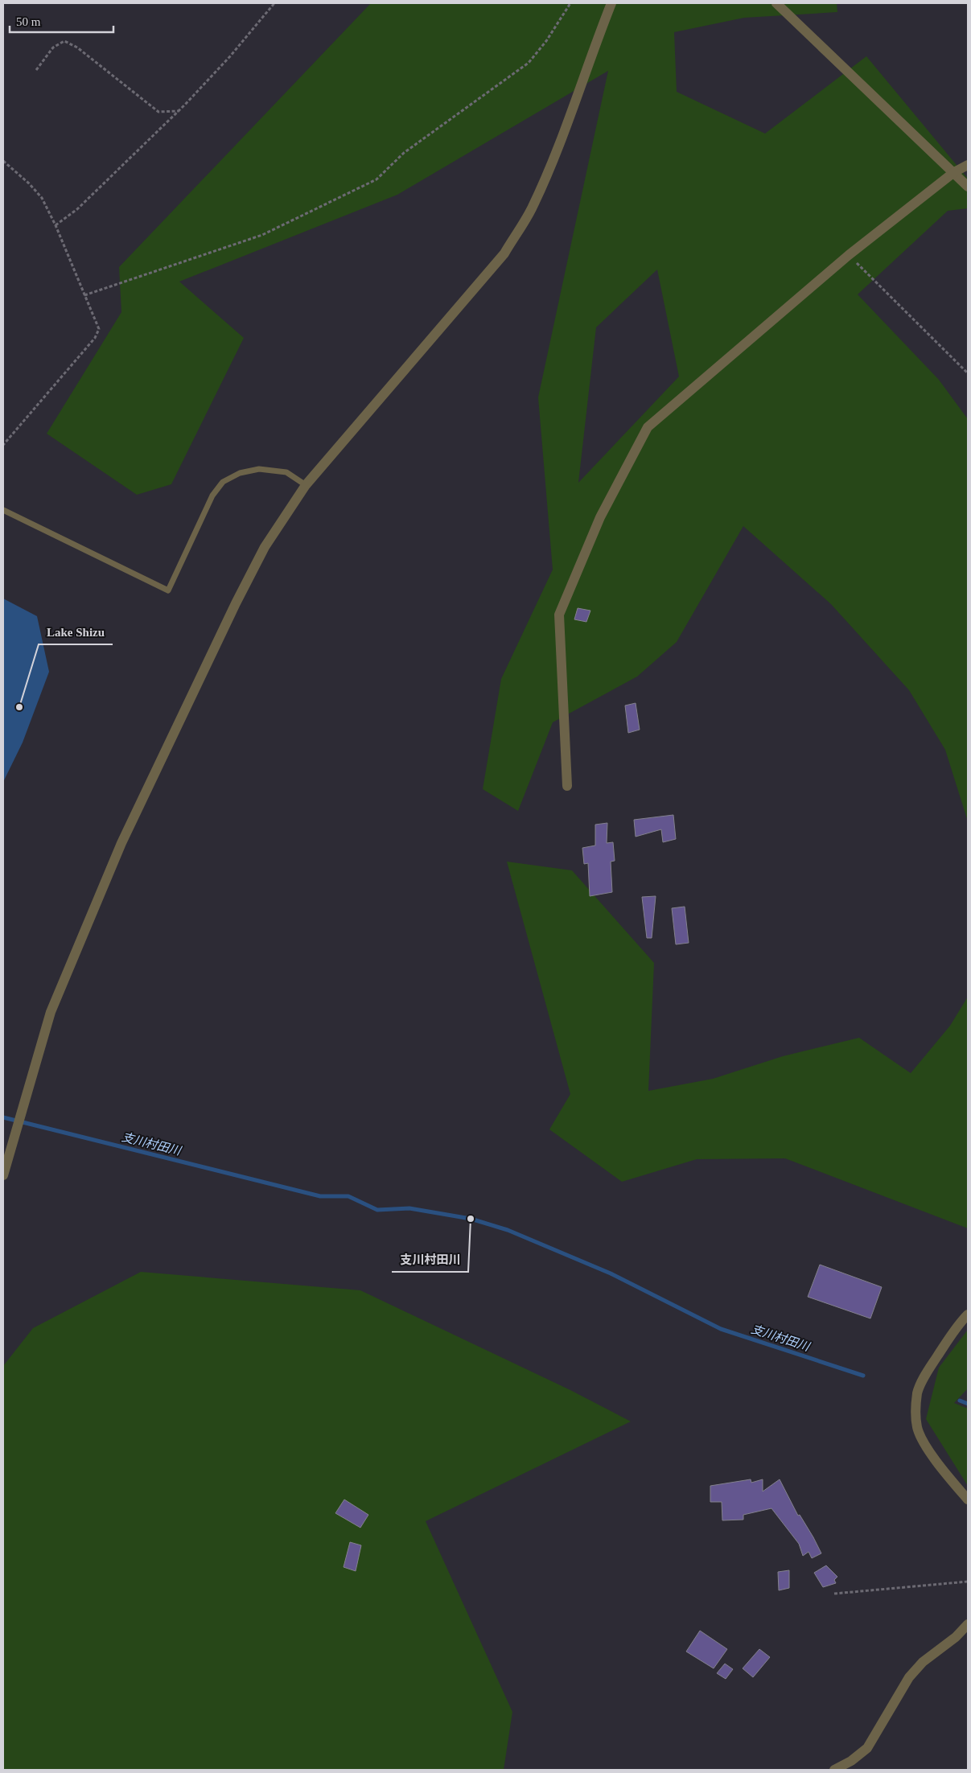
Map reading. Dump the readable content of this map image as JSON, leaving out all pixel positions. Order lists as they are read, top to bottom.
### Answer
{
  "water": ["支川村田川"],
  "places": ["Lake Shizu", "支川村田川"],
  "scale_bar": "50 m"
}
